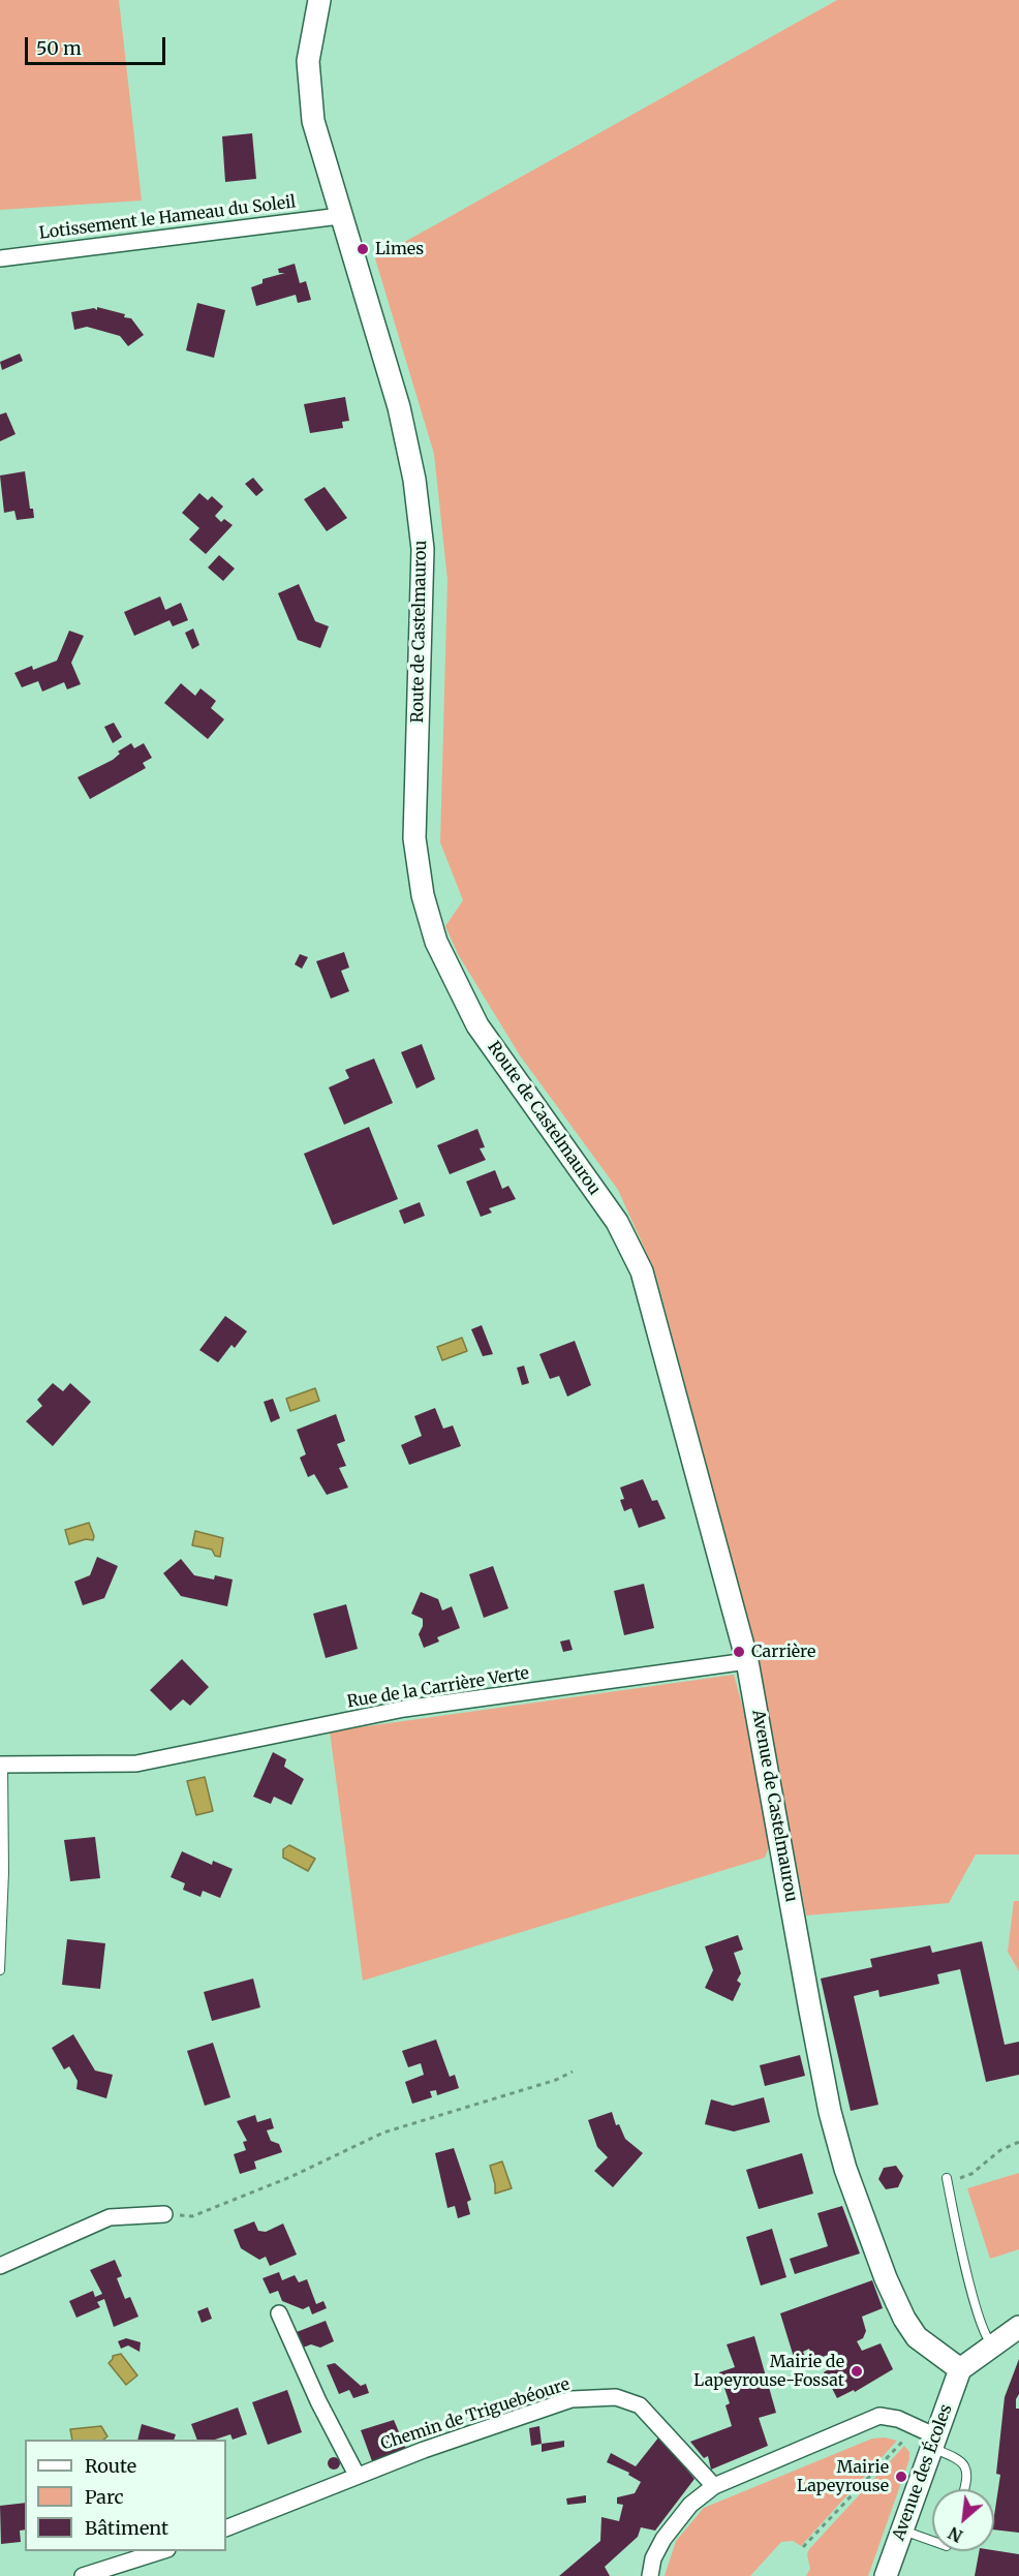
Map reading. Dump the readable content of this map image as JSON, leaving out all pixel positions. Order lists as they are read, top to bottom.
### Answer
{
  "streets": {
    "street": [
      "Lotissement le Hameau du Soleil",
      "Route de Castelmaurou",
      "Rue de la Carrière Verte",
      "Avenue de Castelmaurou",
      "Chemin de Triguebéoure",
      "Avenue des Écoles"
    ]
  },
  "crossings": [
    ["Lotissement le Hameau du Soleil", "Route de Castelmaurou"],
    ["Route de Castelmaurou", "Avenue de Castelmaurou"],
    ["Rue de la Carrière Verte", "Avenue de Castelmaurou"],
    ["Avenue de Castelmaurou", "Avenue des Écoles"]
  ],
  "places": [
    "Limes",
    "Carrière",
    "Mairie de Lapeyrouse-Fossat",
    "Mairie Lapeyrouse"
  ],
  "legend": ["Route", "Parc", "Bâtiment"],
  "scale_bar": "50 m",
  "north": "bottom left"
}
